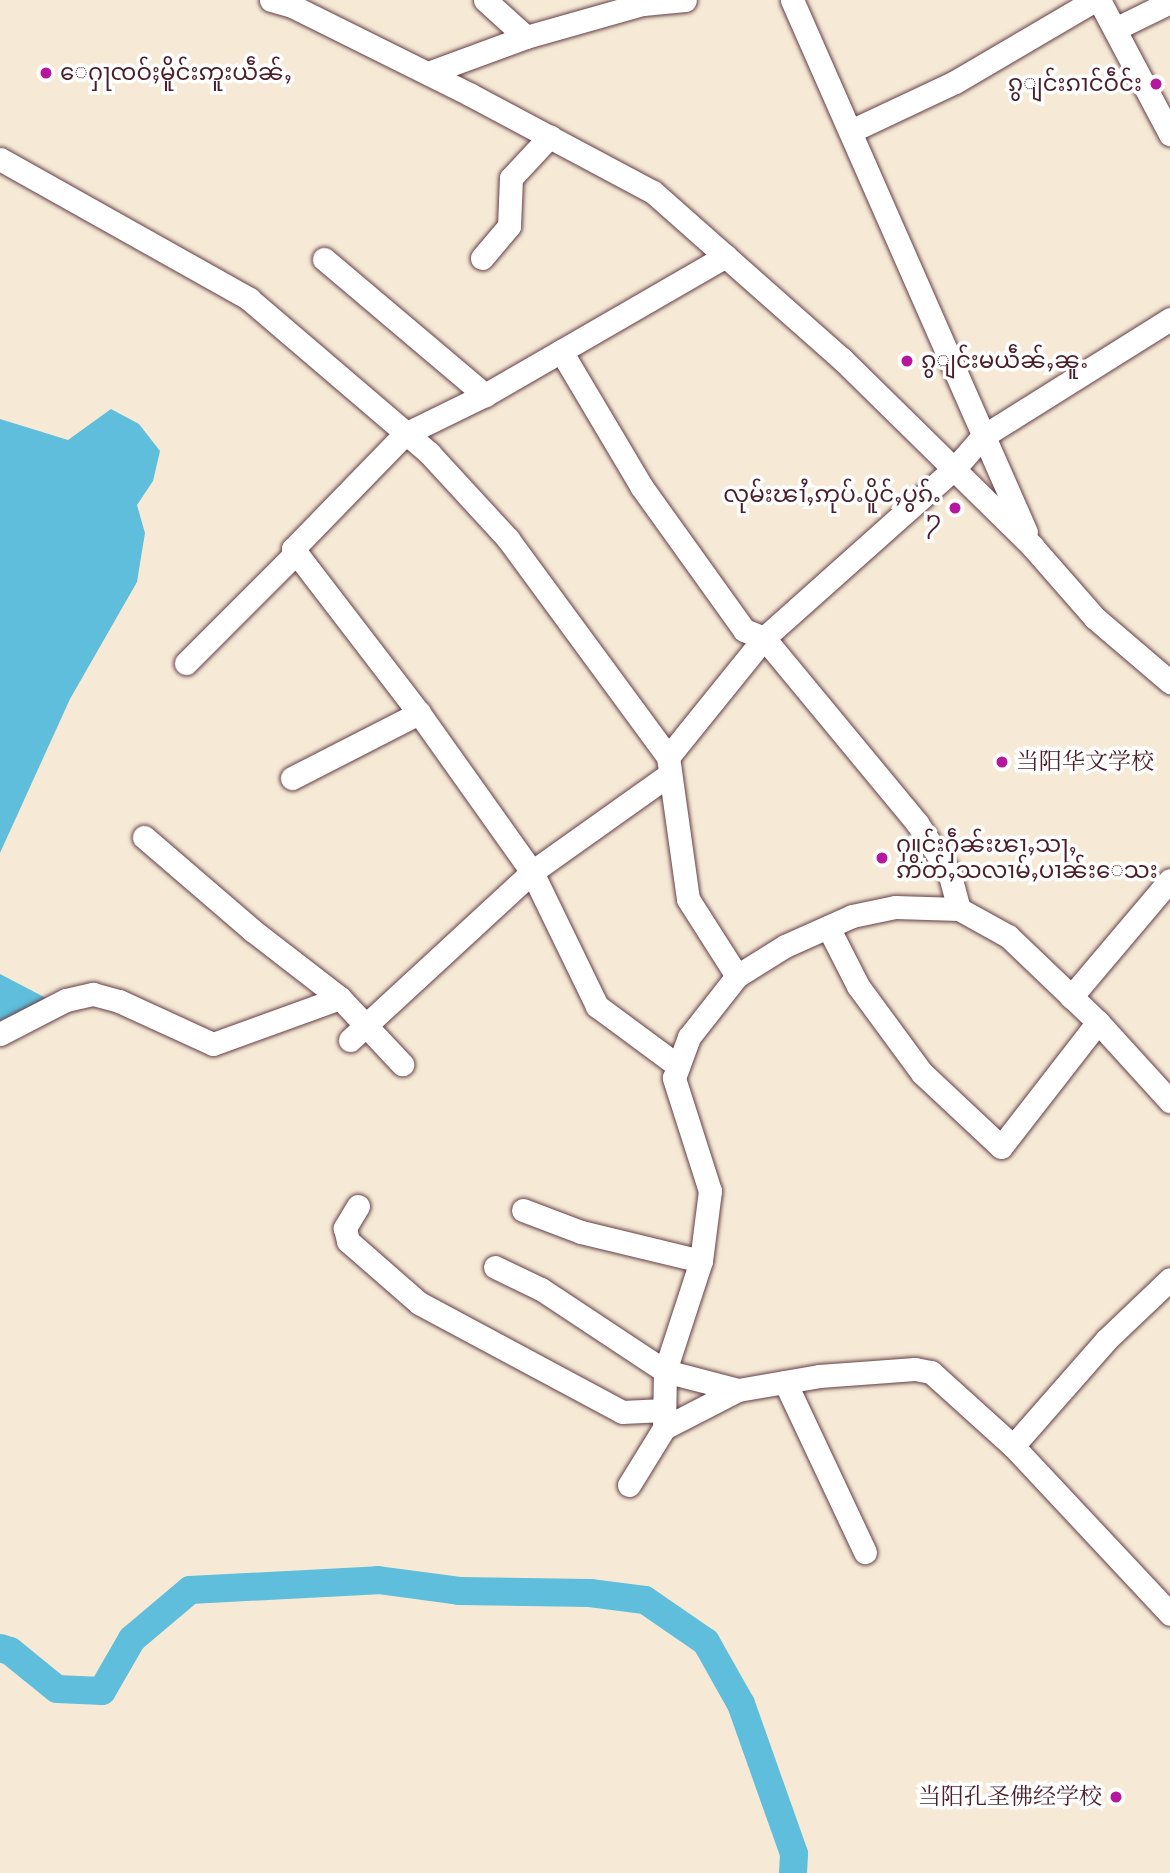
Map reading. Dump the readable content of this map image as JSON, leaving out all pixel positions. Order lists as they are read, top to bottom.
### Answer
{
  "places": [
    "ေႁႃၸဝ်ႈမိူင်းဢူးယဵၼ်ႇ",
    "ၵွျင်းၵၢင်ဝဵင်း",
    "ၵွျင်းမယဵၼ်ႇၼူႉ",
    "လုမ်းၽၢႆႇဢုပ်ႉပိူင်ႇပွၵ်ႉ ႒",
    "当阳华文学校",
    "ႁူင်းႁဵၼ်းၽႃႇသႃႇ ဢိတ်ႇသလၢမ်ႇပၢၼ်းေသး",
    "当阳孔圣佛经学校"
  ]
}
